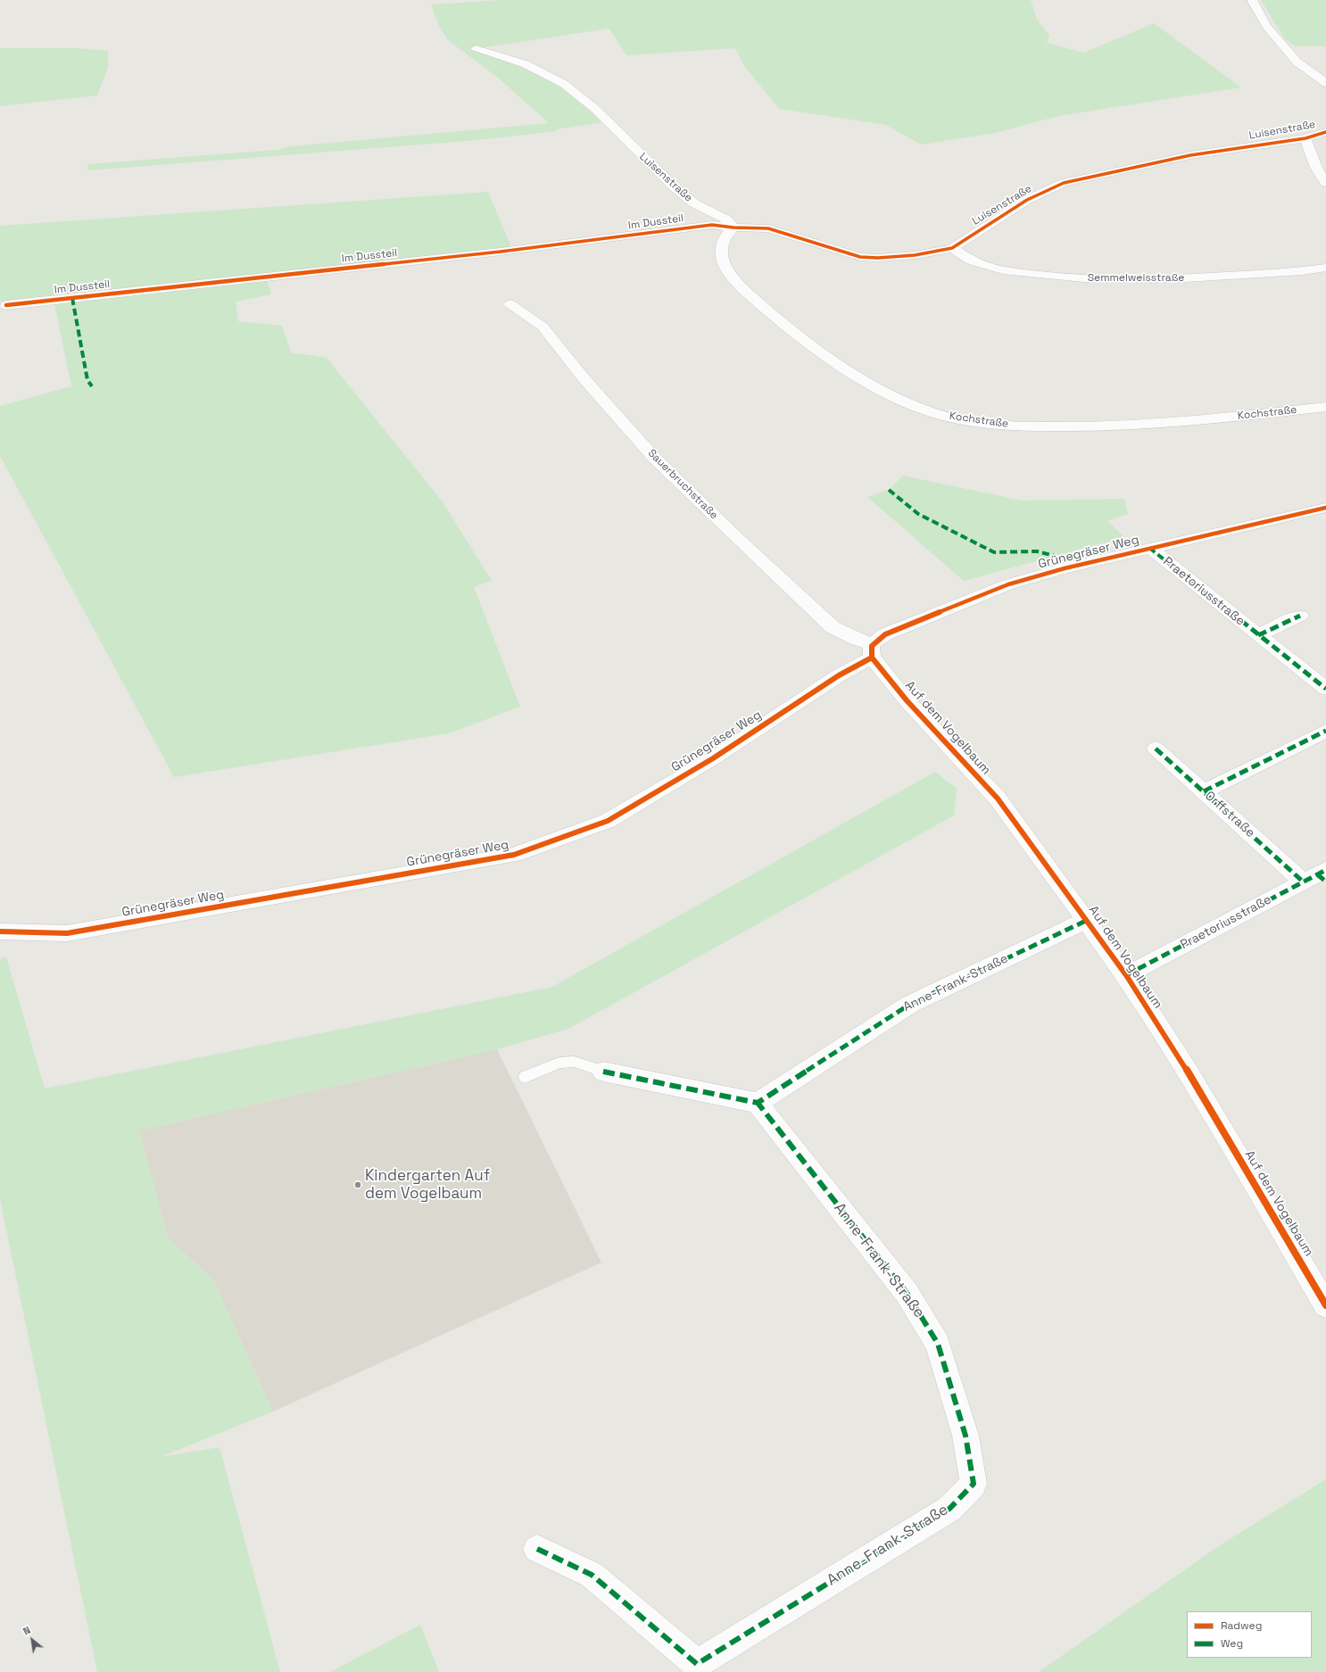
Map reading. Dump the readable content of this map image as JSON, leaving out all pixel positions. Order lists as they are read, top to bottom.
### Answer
{
  "streets": {
    "street": [
      "Luisenstraße",
      "Im Dussteil",
      "Semmelweisstraße",
      "Kochstraße",
      "Sauerbruchstraße",
      "Grünegräser Weg",
      "Praetoriusstraße",
      "Auf dem Vogelbaum",
      "Orffstraße",
      "Anne-Frank-Straße"
    ]
  },
  "crossings": [
    ["Luisenstraße", "Im Dussteil"],
    ["Luisenstraße", "Semmelweisstraße"],
    ["Luisenstraße", "Kochstraße"],
    ["Im Dussteil", "Kochstraße"],
    ["Sauerbruchstraße", "Grünegräser Weg"],
    ["Sauerbruchstraße", "Auf dem Vogelbaum"],
    ["Grünegräser Weg", "Praetoriusstraße"],
    ["Grünegräser Weg", "Auf dem Vogelbaum"],
    ["Praetoriusstraße", "Auf dem Vogelbaum"],
    ["Praetoriusstraße", "Orffstraße"],
    ["Auf dem Vogelbaum", "Anne-Frank-Straße"]
  ],
  "places": ["Kindergarten Auf dem Vogelbaum"],
  "legend": ["Radweg", "Weg"],
  "north": "top left"
}
